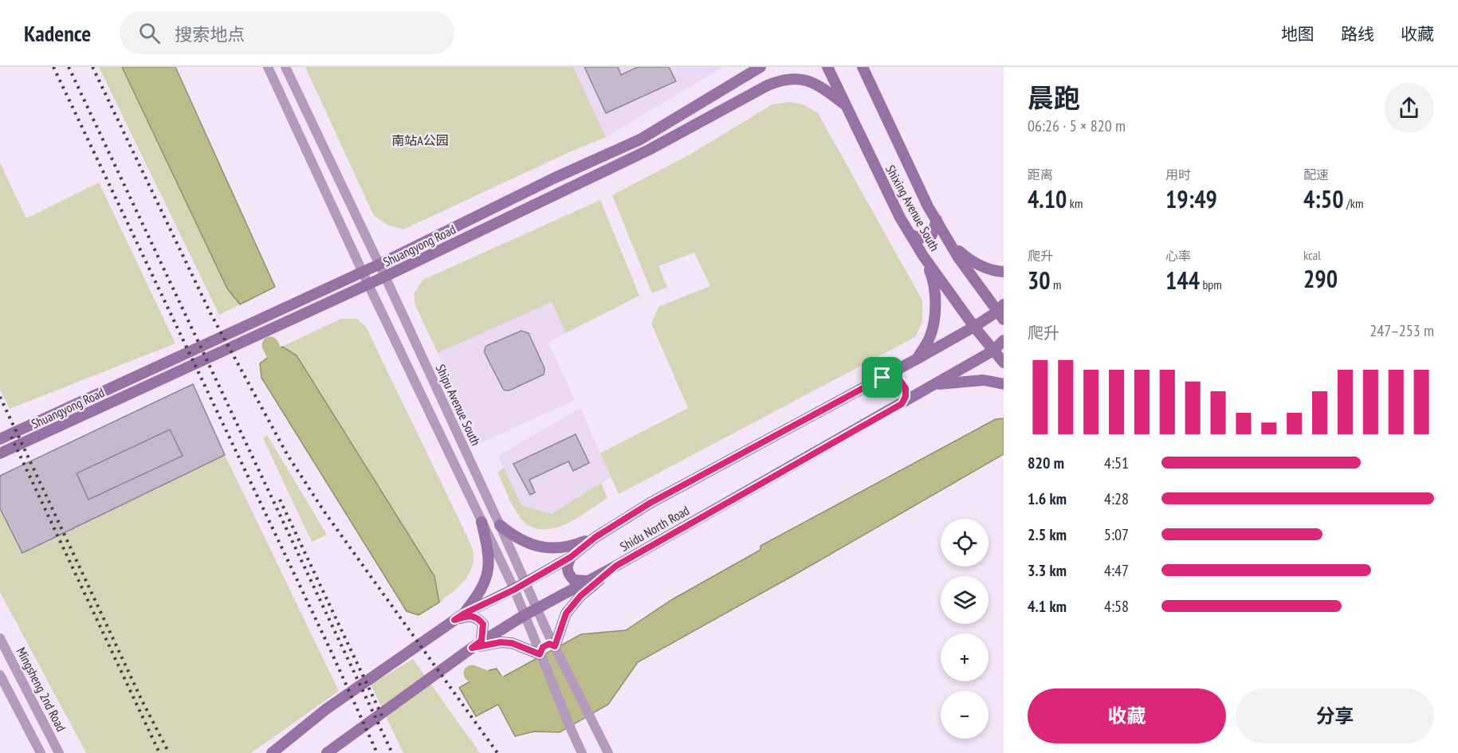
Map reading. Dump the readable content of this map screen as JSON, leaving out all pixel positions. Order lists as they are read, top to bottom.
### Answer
{
  "streets": {
    "main road": ["Shixing Avenue South", "Shuangyong Road", "Shidu North Road"],
    "street": ["Shipu Avenue South", "Mingsheng 2nd Road"]
  },
  "crossings": [
    ["Shixing Avenue South", "Shuangyong Road"],
    ["Shixing Avenue South", "Shidu North Road"],
    ["Shuangyong Road", "Shipu Avenue South"],
    ["Shipu Avenue South", "Shidu North Road"]
  ],
  "parks": ["南站A公园"],
  "page": {
    "header": "Kadence",
    "search": "搜索地点",
    "nav": ["地图", "路线", "收藏"],
    "heading": ["晨跑", "06:26 · 5 × 820 m"],
    "stats": [
      ["距离", "4.10 km"],
      ["用时", "19:49"],
      ["配速", "4:50 /km"],
      ["爬升", "30 m"],
      ["心率", "144 bpm"],
      ["kcal", "290"]
    ],
    "chart": ["爬升", "247–253 m"],
    "list": [
      {
        "name": "820 m",
        "note": "4:51"
      },
      {
        "name": "1.6 km",
        "note": "4:28"
      },
      {
        "name": "2.5 km",
        "note": "5:07"
      },
      {
        "name": "3.3 km",
        "note": "4:47"
      },
      {
        "name": "4.1 km",
        "note": "4:58"
      }
    ],
    "map_buttons": ["+", "−"],
    "buttons": ["收藏", "分享"]
  }
}
